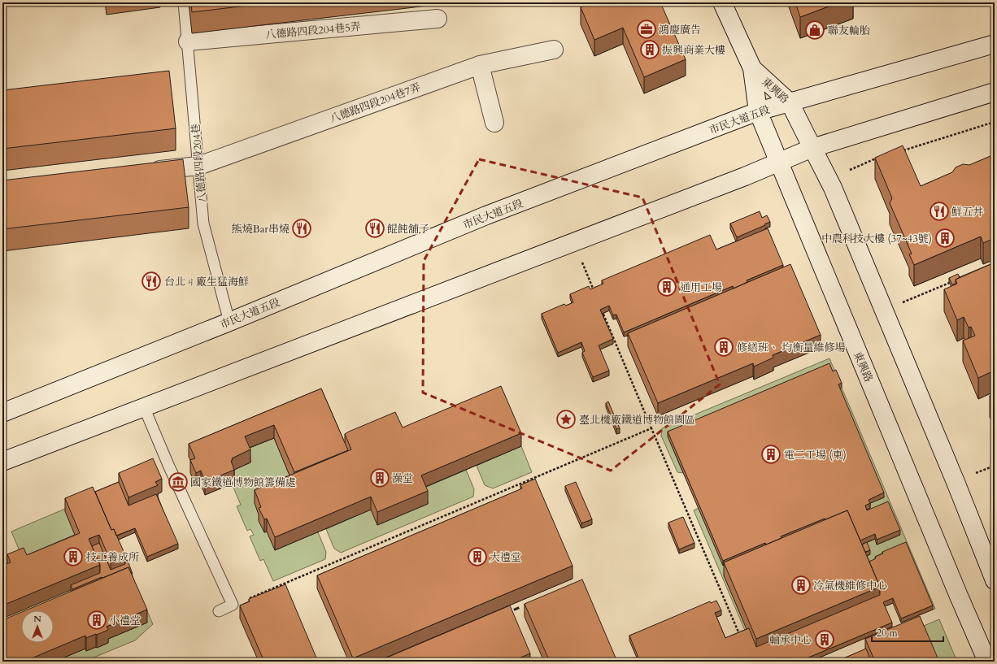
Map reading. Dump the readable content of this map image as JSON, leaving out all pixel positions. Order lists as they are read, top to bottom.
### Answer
{
  "streets": {
    "street": [
      "八德路四段204巷5弄",
      "東興路",
      "八德路四段204巷7弄",
      "市民大道五段"
    ],
    "lane": ["八德路四段204巷"]
  },
  "crossings": [
    ["八德路四段204巷5弄", "八德路四段204巷"],
    ["東興路", "市民大道五段"],
    ["八德路四段204巷7弄", "八德路四段204巷"],
    ["市民大道五段", "八德路四段204巷"]
  ],
  "places": {
    "office": ["鴻慶廣告"],
    "shop": ["聯友輪胎"],
    "building": [
      "振興商業大樓",
      "中農科技大樓 (37~43號)",
      "通用工場",
      "修繕班、 均衡量維修場",
      "電二工場 (東)",
      "澡堂",
      "技工養成所",
      "大禮堂",
      "冷氣機維修中心",
      "小禮堂",
      "軸承中心"
    ],
    "restaurant": [
      "鮮五丼",
      "熊燒Bar串燒",
      "餛飩舖子",
      "台北ㄐ廠生猛海鮮"
    ],
    "place": ["臺北機廠鐵道博物館園區"],
    "museum": ["國家鐵道博物館籌備處"]
  },
  "scale_bar": "20 m",
  "north": "top"
}
